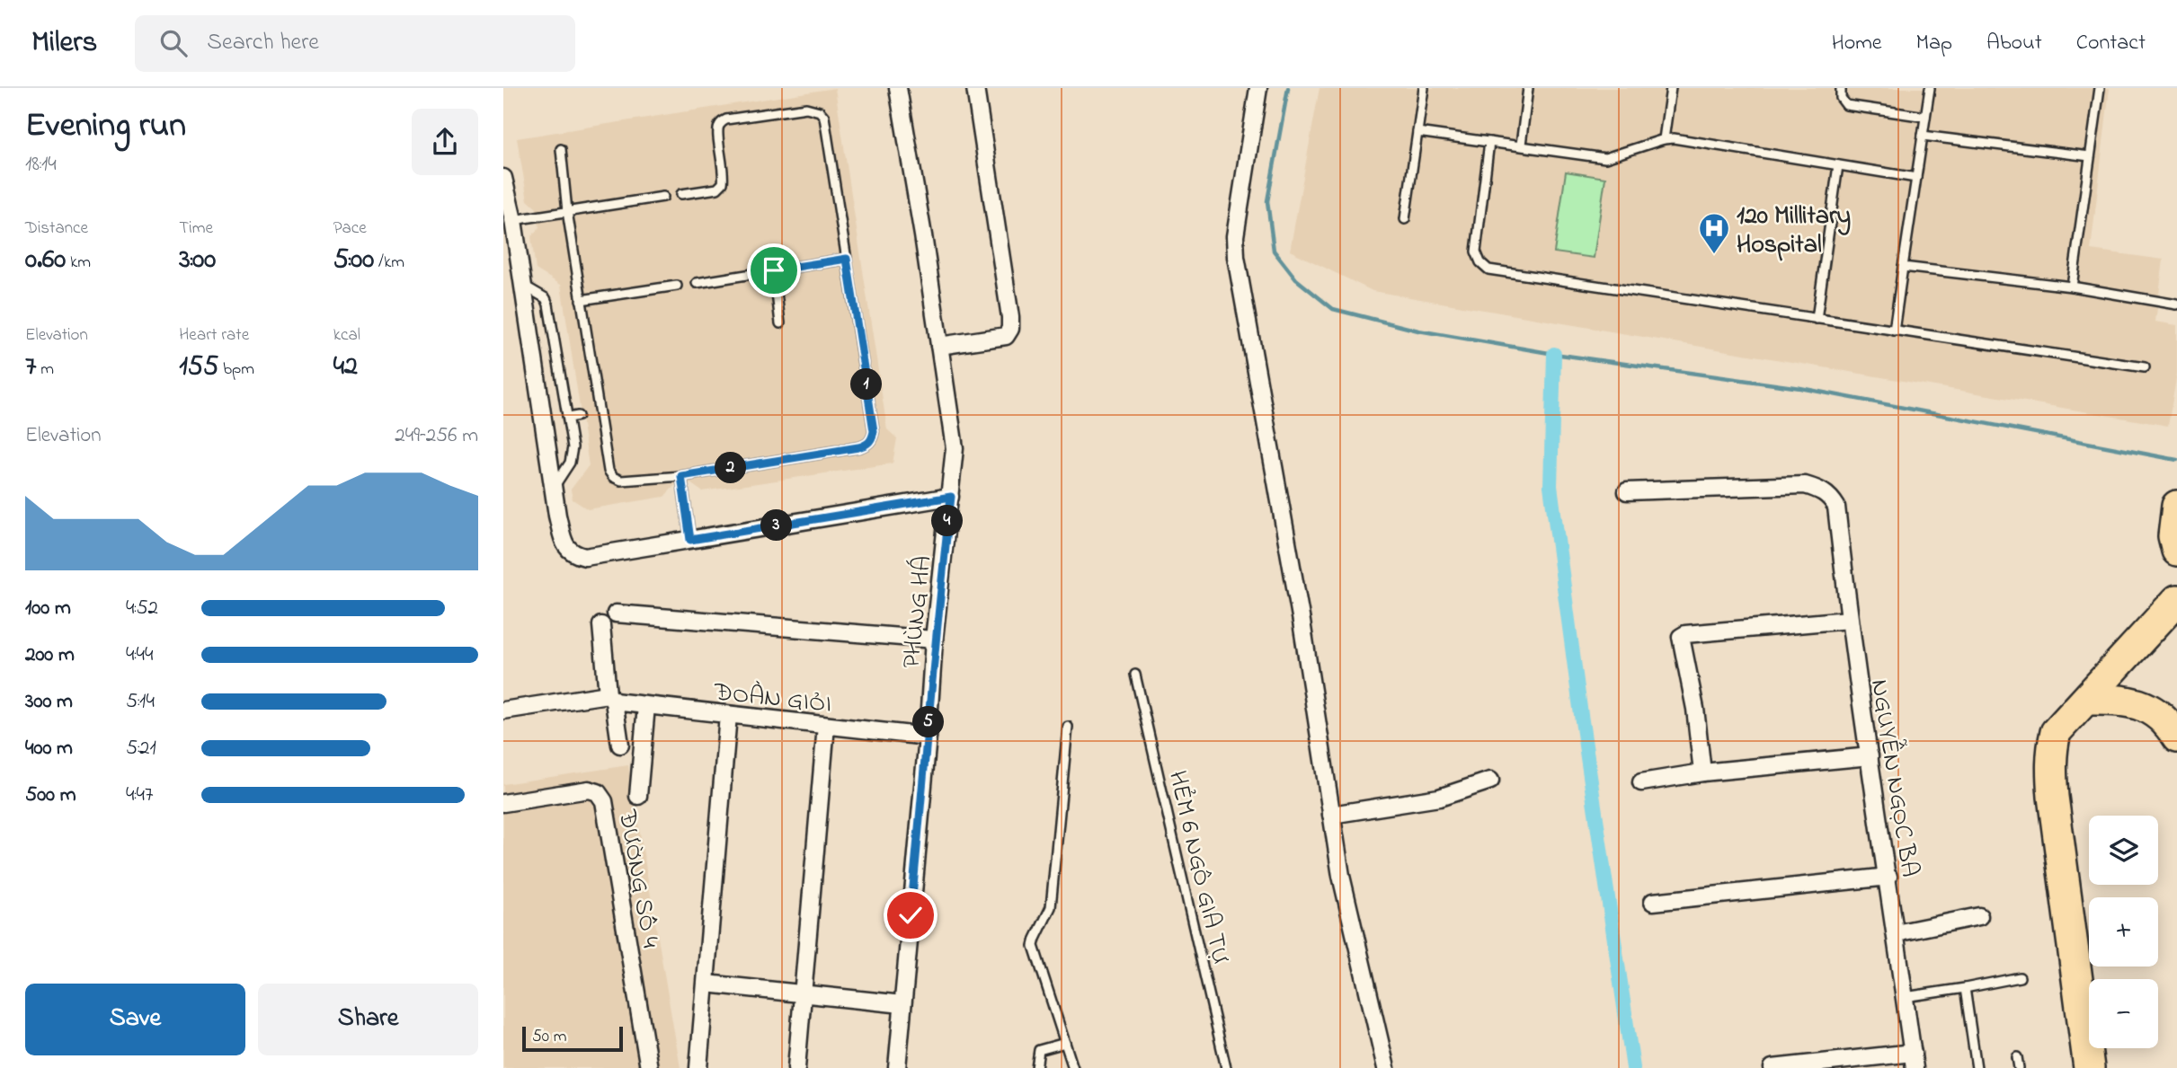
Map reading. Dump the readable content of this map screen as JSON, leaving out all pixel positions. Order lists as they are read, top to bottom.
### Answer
{
  "streets": {
    "street": [
      "PHÙNG HÁ",
      "ĐOÀN GIỎI",
      "NGUYỄN NGỌC BA",
      "ĐƯỜNG SỐ 4"
    ],
    "lane": ["HẺM 6 NGÔ GIA TỰ"]
  },
  "crossings": [
    ["PHÙNG HÁ", "ĐOÀN GIỎI"]
  ],
  "places": {
    "hospital": ["120 Millitary Hospital"]
  },
  "scale_bar": "50 m",
  "page": {
    "header": "Milers",
    "search": "Search here",
    "nav": [
      "Home",
      "Map",
      "About",
      "Contact"
    ],
    "heading": ["Evening run", "18:14"],
    "stats": [
      ["Distance", "0.60 km"],
      ["Time", "3:00"],
      ["Pace", "5:00 /km"],
      ["Elevation", "7 m"],
      ["Heart rate", "155 bpm"],
      ["kcal", "42"]
    ],
    "pins": [
      "1",
      "2",
      "4",
      "3",
      "5"
    ],
    "chart": ["Elevation", "249–256 m"],
    "list": [
      {
        "name": "100 m",
        "note": "4:52"
      },
      {
        "name": "200 m",
        "note": "4:44"
      },
      {
        "name": "300 m",
        "note": "5:14"
      },
      {
        "name": "400 m",
        "note": "5:21"
      },
      {
        "name": "500 m",
        "note": "4:47"
      }
    ],
    "map_buttons": ["+", "−"],
    "buttons": ["Save", "Share"],
    "scale": "50 m"
  }
}
